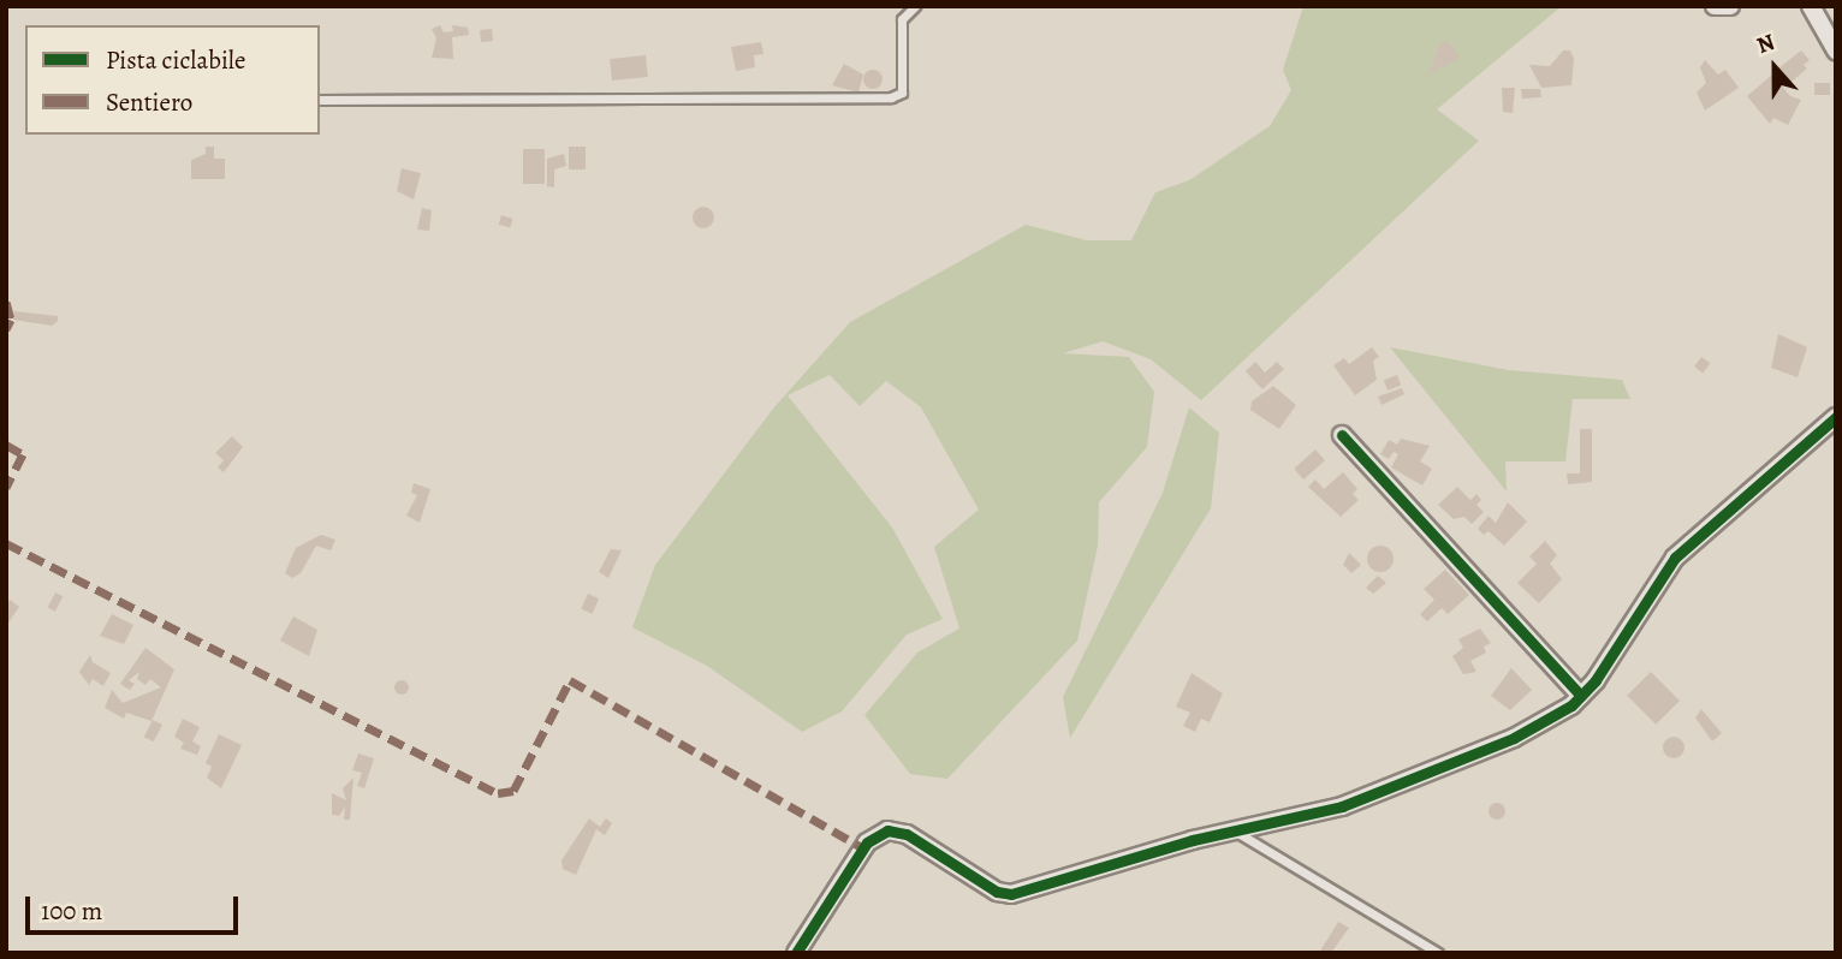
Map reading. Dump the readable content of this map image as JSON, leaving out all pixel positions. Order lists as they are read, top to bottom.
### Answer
{
  "legend": ["Pista ciclabile", "Sentiero"],
  "scale_bar": "100 m",
  "north": "top"
}
